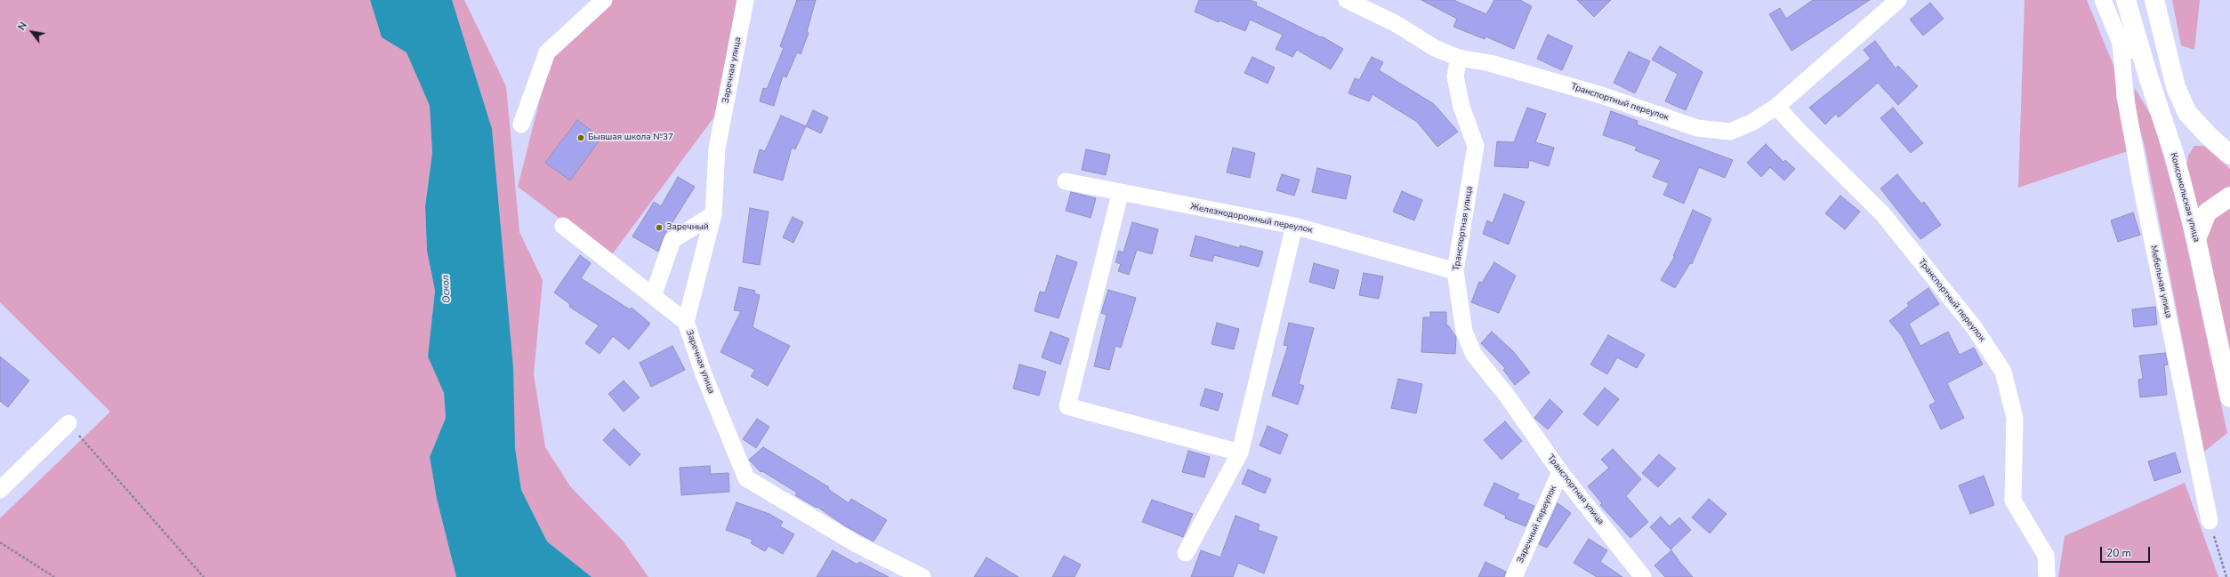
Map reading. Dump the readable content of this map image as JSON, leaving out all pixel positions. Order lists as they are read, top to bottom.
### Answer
{
  "streets": {
    "main road": ["Комсомольская улица"],
    "street": [
      "Заречная улица",
      "Транспортный переулок",
      "Железнодорожный переулок",
      "Транспортная улица",
      "Мебельная улица",
      "Заречный переулок"
    ]
  },
  "crossings": [
    ["Транспортный переулок", "Транспортная улица"],
    ["Комсомольская улица", "Мебельная улица"],
    ["Железнодорожный переулок", "Транспортная улица"],
    ["Транспортная улица", "Заречный переулок"]
  ],
  "water": ["Оскол"],
  "places": ["Бывшая школа №37", "Заречный"],
  "scale_bar": "20 m",
  "north": "top left"
}
